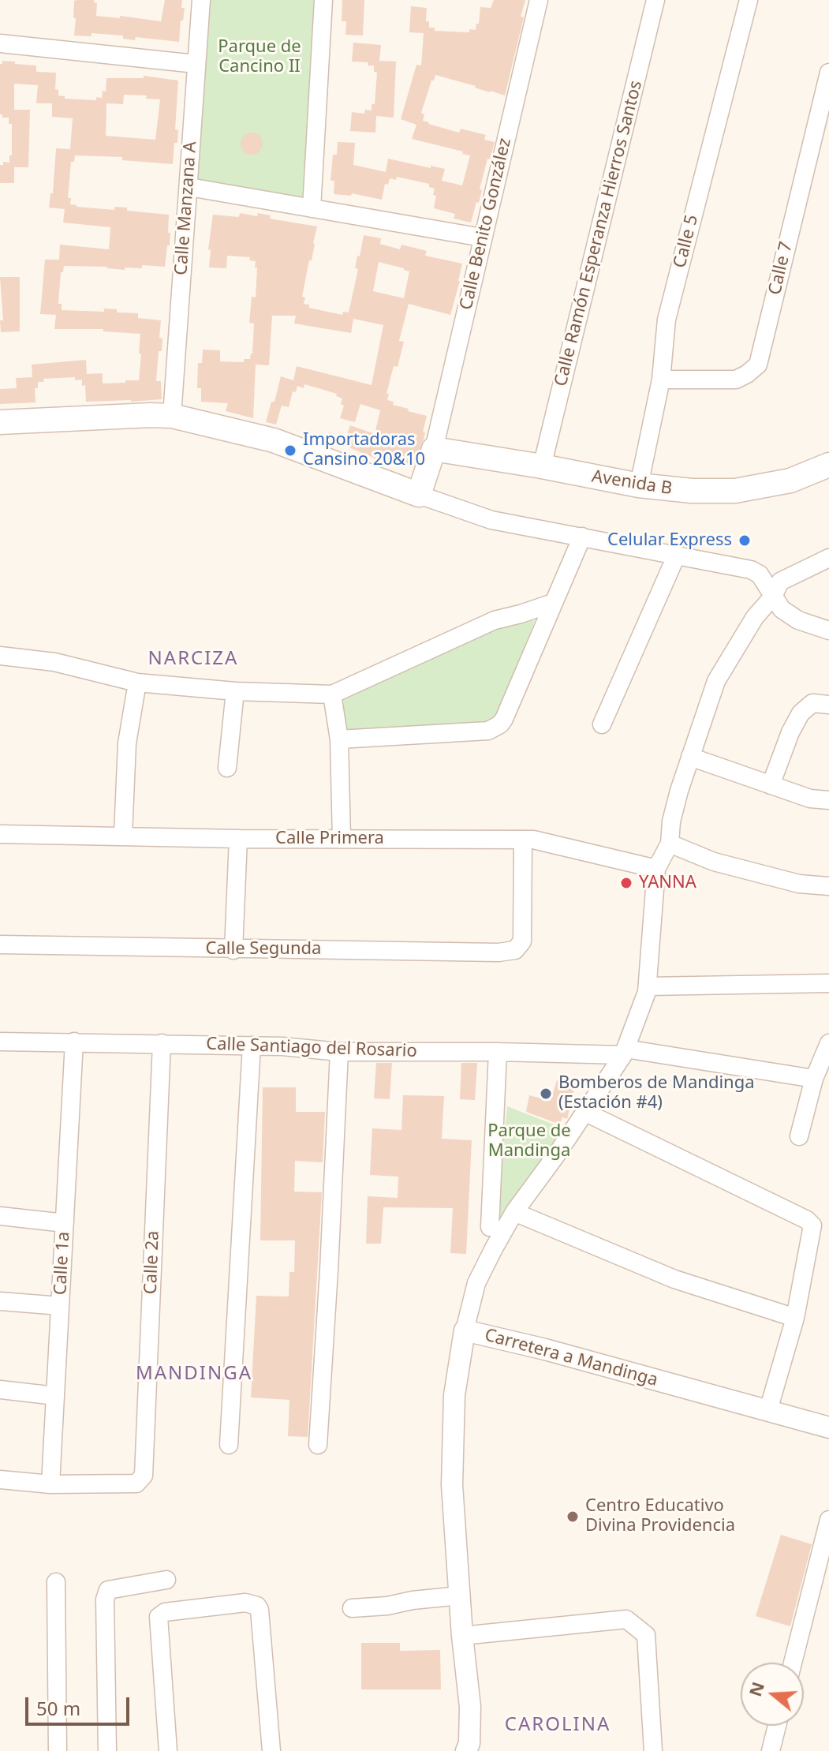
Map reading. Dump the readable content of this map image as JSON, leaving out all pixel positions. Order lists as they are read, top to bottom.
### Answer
{
  "streets": {
    "main road": ["Avenida B"],
    "street": [
      "Calle Manzana A",
      "Calle Benito González",
      "Calle Ramón Esperanza Hierros Santos",
      "Calle 5",
      "Calle 7",
      "Calle Primera",
      "Calle Segunda",
      "Calle Santiago del Rosario",
      "Calle 2a",
      "Calle 1a",
      "Carretera a Mandinga"
    ]
  },
  "crossings": [
    ["Calle Benito González", "Avenida B"],
    ["Calle Ramón Esperanza Hierros Santos", "Avenida B"],
    ["Calle 5", "Calle 7"],
    ["Calle 5", "Avenida B"],
    ["Calle Primera", "Calle Segunda"],
    ["Calle Santiago del Rosario", "Calle 2a"],
    ["Calle Santiago del Rosario", "Calle 1a"],
    ["Calle 2a", "Calle 1a"]
  ],
  "districts": ["NARCIZA", "MANDINGA", "CAROLINA"],
  "parks": ["Parque de Cancino II", "Parque de Mandinga"],
  "places": [
    "Importadoras Cansino 20&10",
    "Celular Express",
    "YANNA",
    "Bomberos de Mandinga (Estación #4)",
    "Centro Educativo Divina Providencia"
  ],
  "scale_bar": "50 m",
  "north": "left"
}
